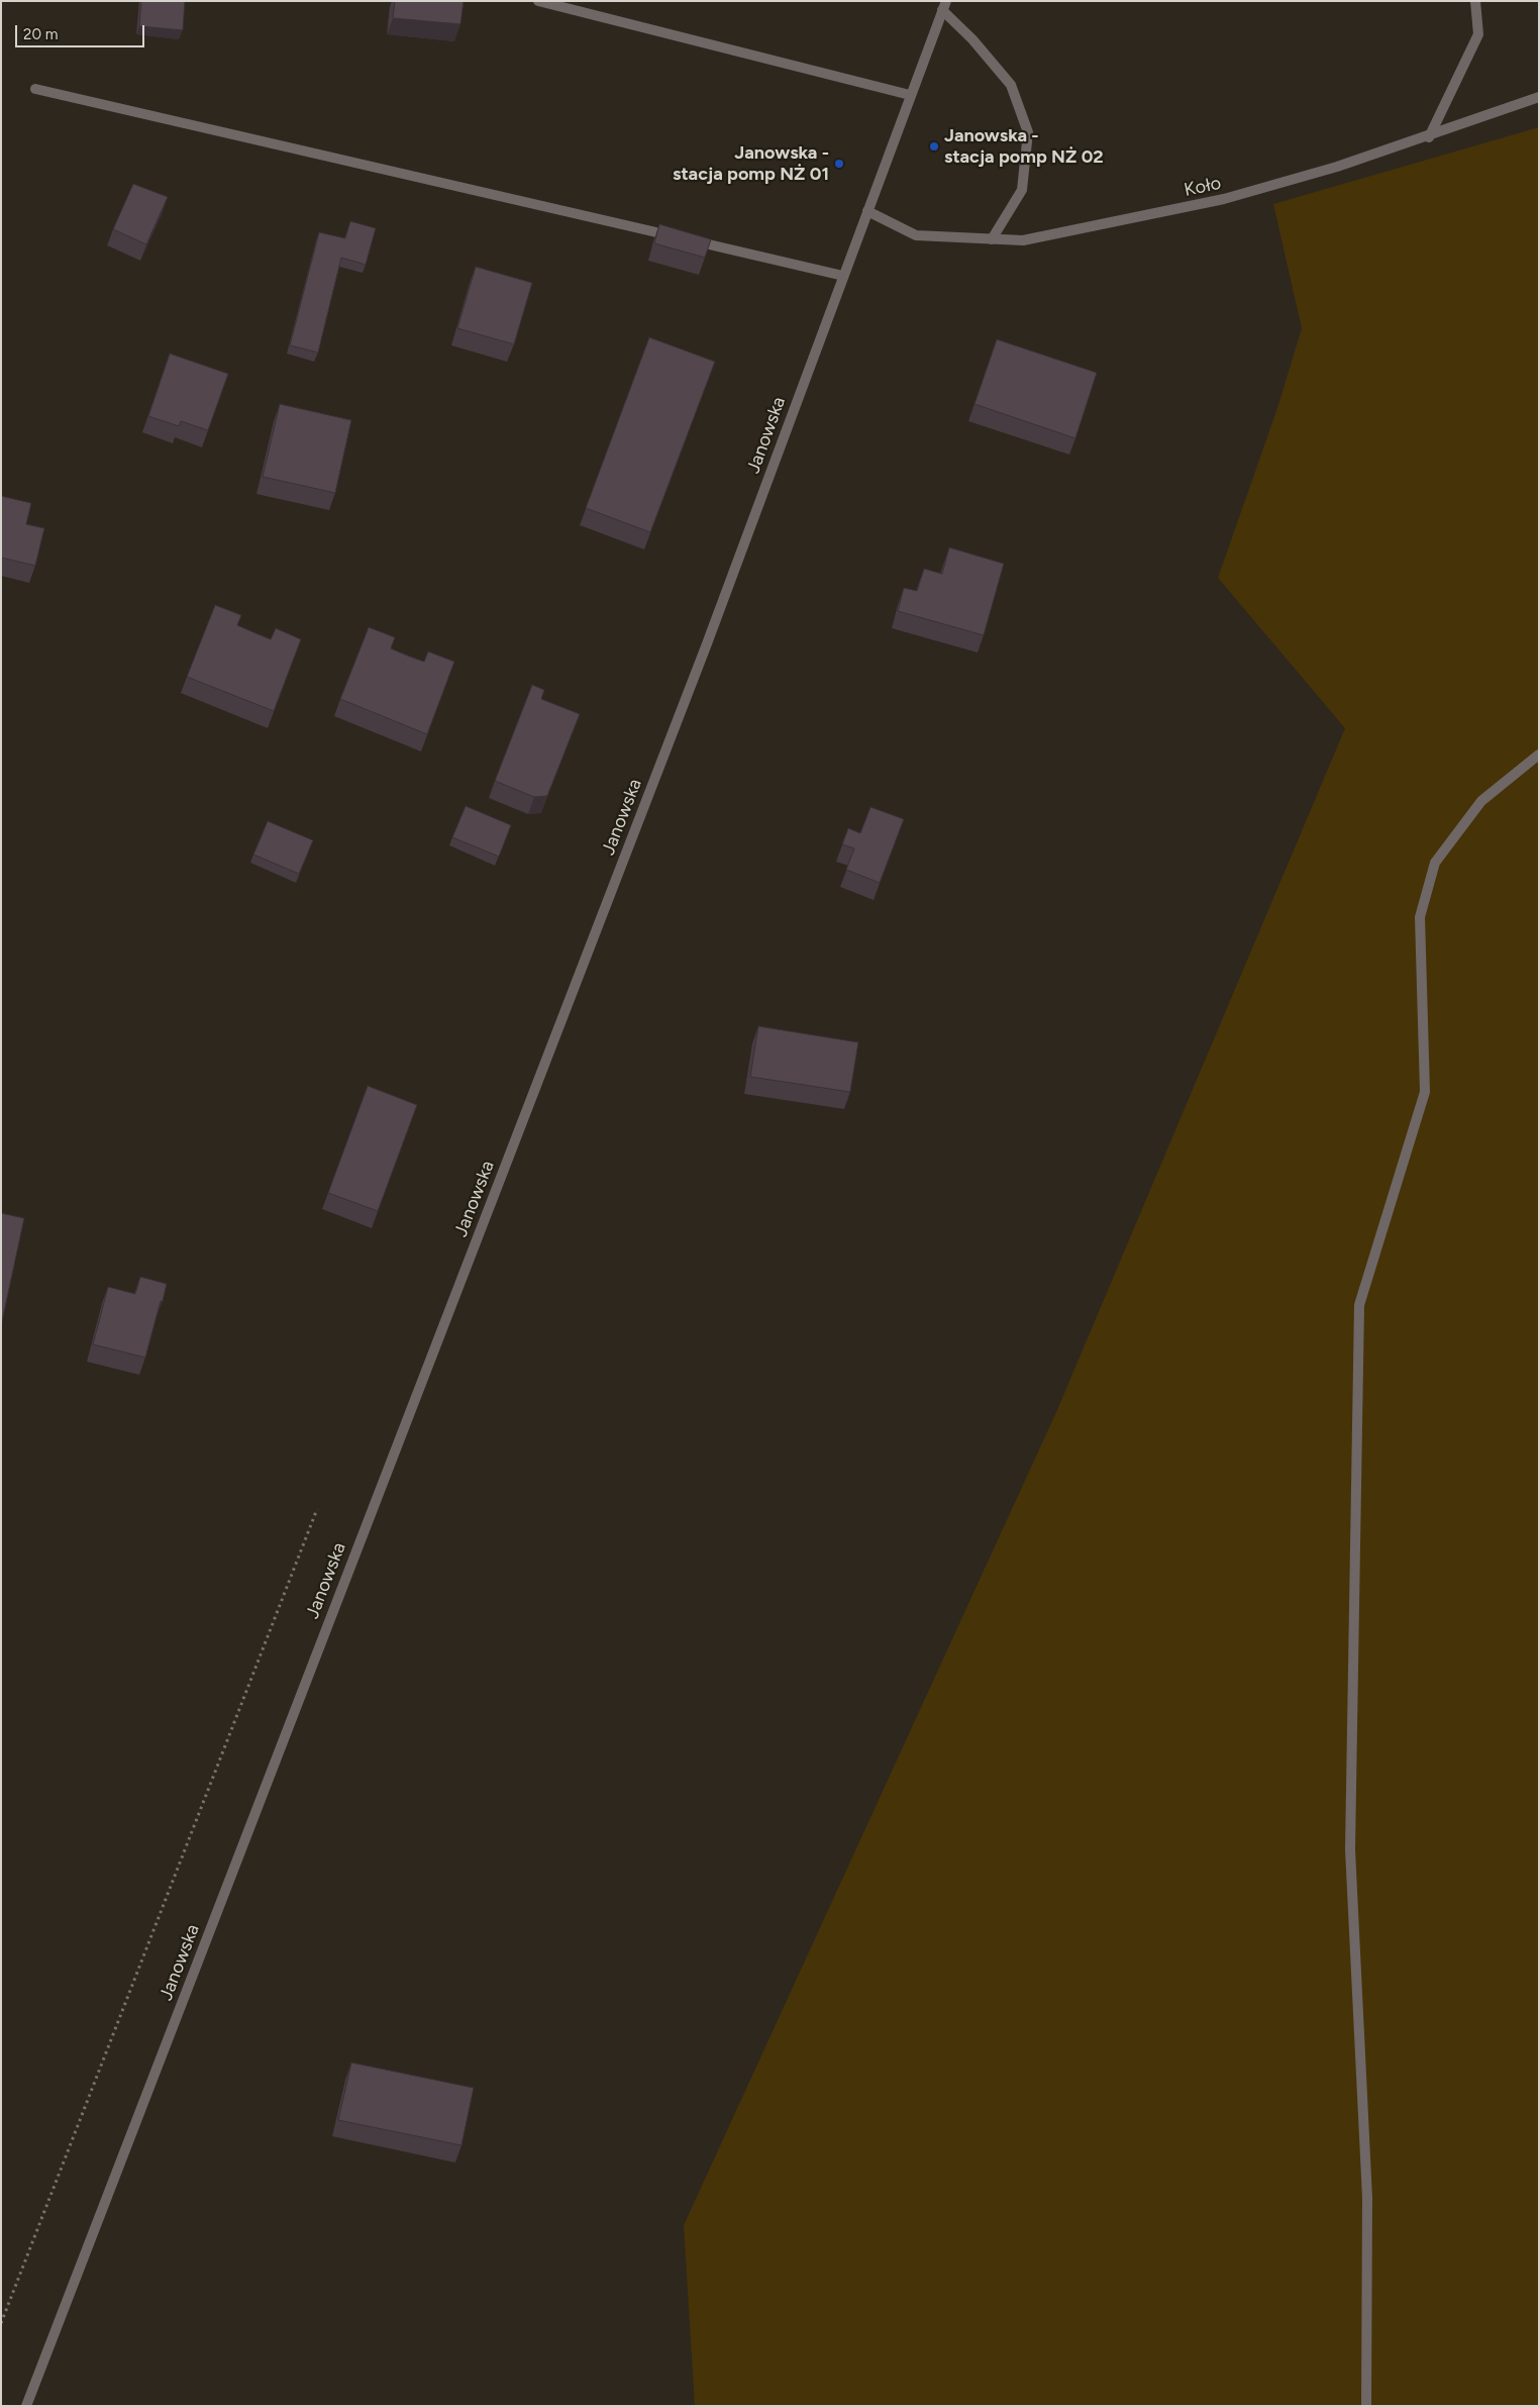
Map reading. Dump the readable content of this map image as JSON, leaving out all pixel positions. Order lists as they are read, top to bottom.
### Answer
{
  "streets": {
    "street": ["Koło", "Janowska"]
  },
  "crossings": [
    ["Koło", "Janowska"]
  ],
  "places": ["Janowska - stacja pomp NŻ 02", "Janowska - stacja pomp NŻ 01"],
  "scale_bar": "20 m"
}
